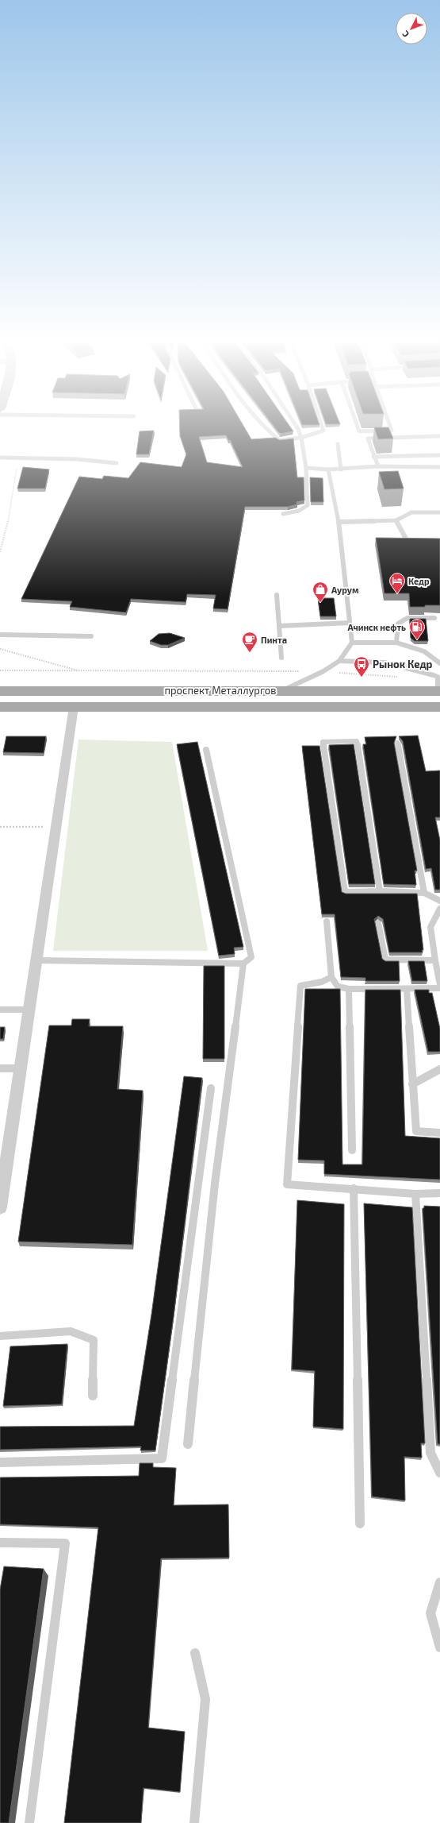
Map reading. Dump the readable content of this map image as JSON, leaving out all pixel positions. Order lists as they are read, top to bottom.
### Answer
{
  "streets": {
    "main road": ["проспект Металлургов"]
  },
  "places": {
    "hotel": ["Кедр"],
    "shop": ["Аурум"],
    "fuel station": ["Ачинск нефть"],
    "cafe": ["Пинта"],
    "bus stop": ["Рынок Кедр"]
  },
  "north": "bottom left"
}
